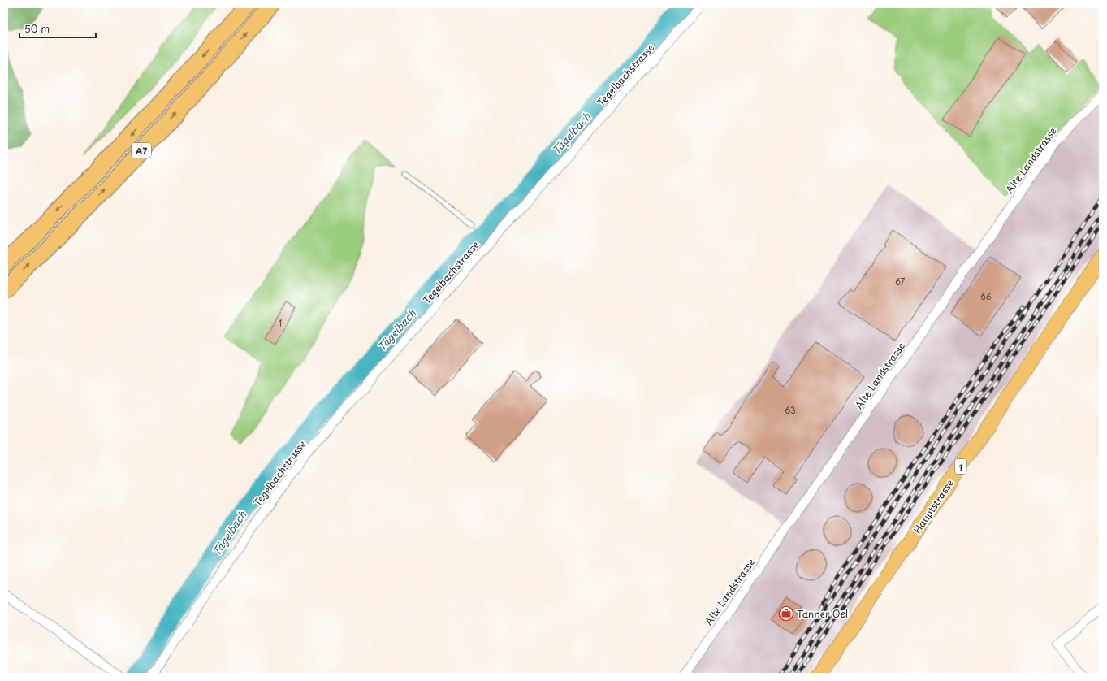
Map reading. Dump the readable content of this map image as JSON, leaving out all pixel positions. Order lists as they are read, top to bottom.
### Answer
{
  "streets": {
    "highway": ["A7"],
    "main road": ["1", "Hauptstrasse"],
    "street": ["Tegelbachstrasse", "Alte Landstrasse"]
  },
  "water": ["Tägelbach"],
  "places": {
    "office": ["Tanner Oel"]
  },
  "house_numbers": [
    "67",
    "66",
    "1",
    "63"
  ],
  "scale_bar": "50 m"
}
